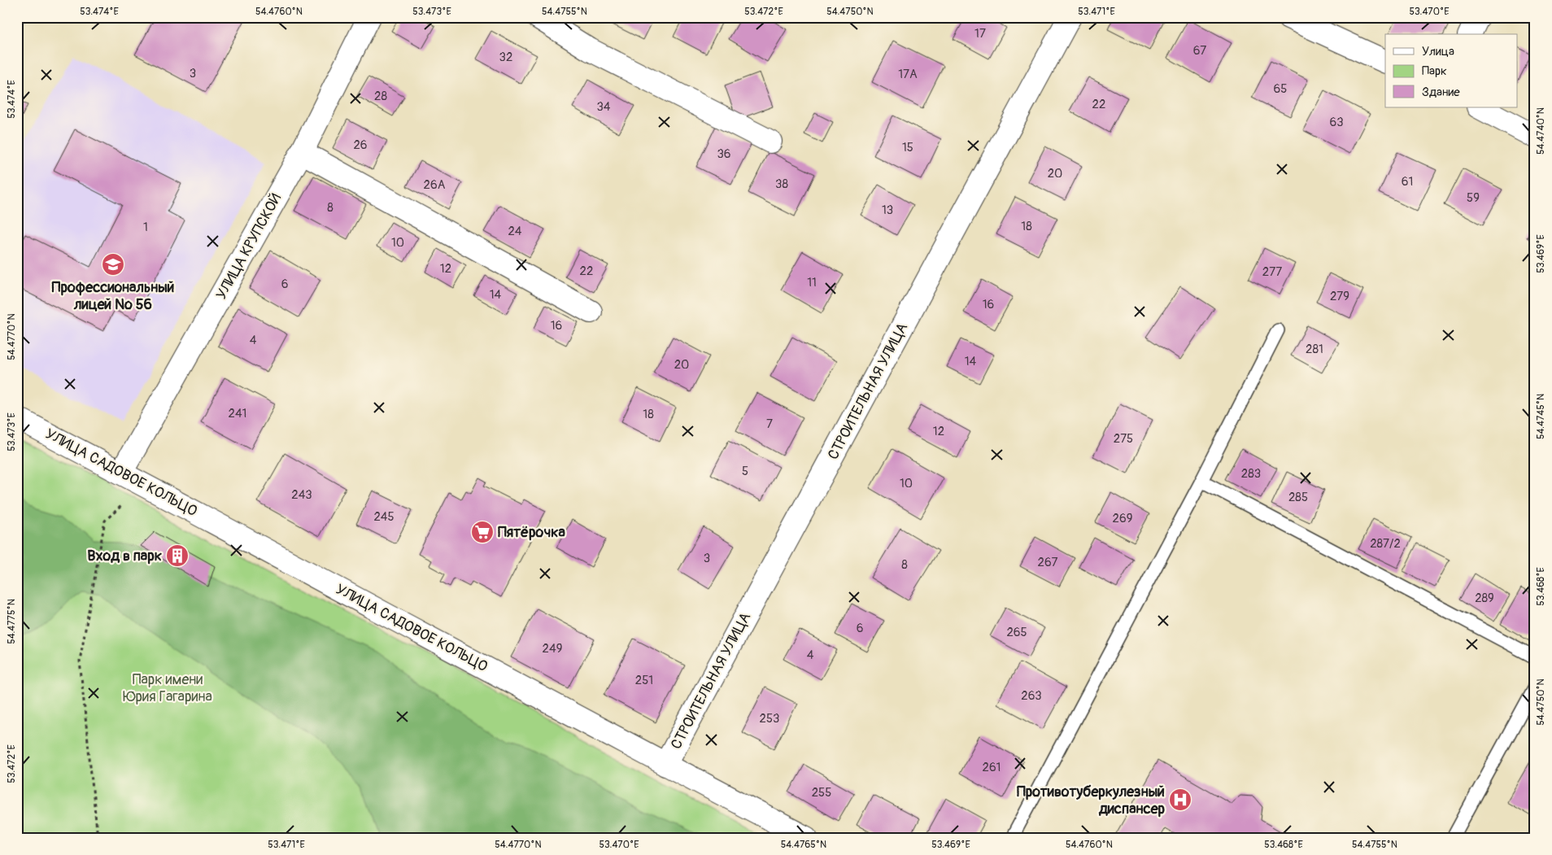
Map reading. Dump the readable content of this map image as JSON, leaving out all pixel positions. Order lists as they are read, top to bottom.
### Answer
{
  "streets": {
    "street": ["УЛИЦА КРУПСКОЙ", "СТРОИТЕЛЬНАЯ УЛИЦА", "УЛИЦА САДОВОЕ КОЛЬЦО"]
  },
  "crossings": [
    ["УЛИЦА КРУПСКОЙ", "УЛИЦА САДОВОЕ КОЛЬЦО"],
    ["СТРОИТЕЛЬНАЯ УЛИЦА", "УЛИЦА САДОВОЕ КОЛЬЦО"]
  ],
  "parks": ["Парк имени Юрия Гагарина"],
  "places": {
    "school or university": ["Профессиональный лицей № 56"],
    "supermarket": ["Пятёрочка"],
    "building": ["Вход в парк"],
    "hospital": ["Противотуберкулезный диспансер"]
  },
  "house_numbers": [
    "17",
    "67",
    "32",
    "3",
    "17А",
    "65",
    "28",
    "22",
    "34",
    "63",
    "26",
    "15",
    "36",
    "20",
    "61",
    "38",
    "26А",
    "59",
    "8",
    "13",
    "18",
    "1",
    "24",
    "10",
    "12",
    "22",
    "277",
    "11",
    "6",
    "14",
    "279",
    "16",
    "16",
    "4",
    "281",
    "14",
    "20",
    "241",
    "18",
    "7",
    "12",
    "275",
    "5",
    "283",
    "10",
    "243",
    "285",
    "245",
    "269",
    "287/2",
    "3",
    "267",
    "8",
    "289",
    "6",
    "265",
    "249",
    "4",
    "251",
    "263",
    "253",
    "261",
    "255"
  ],
  "legend": ["Улица", "Парк", "Здание"],
  "coordinates": [
    "53.474°E",
    "54.4760°N",
    "53.473°E",
    "54.4755°N",
    "53.472°E",
    "54.4750°N",
    "53.471°E",
    "53.470°E",
    "54.4740°N",
    "53.469°E",
    "54.4770°N",
    "54.4745°N",
    "53.468°E",
    "54.4775°N",
    "54.4765°N"
  ]
}
